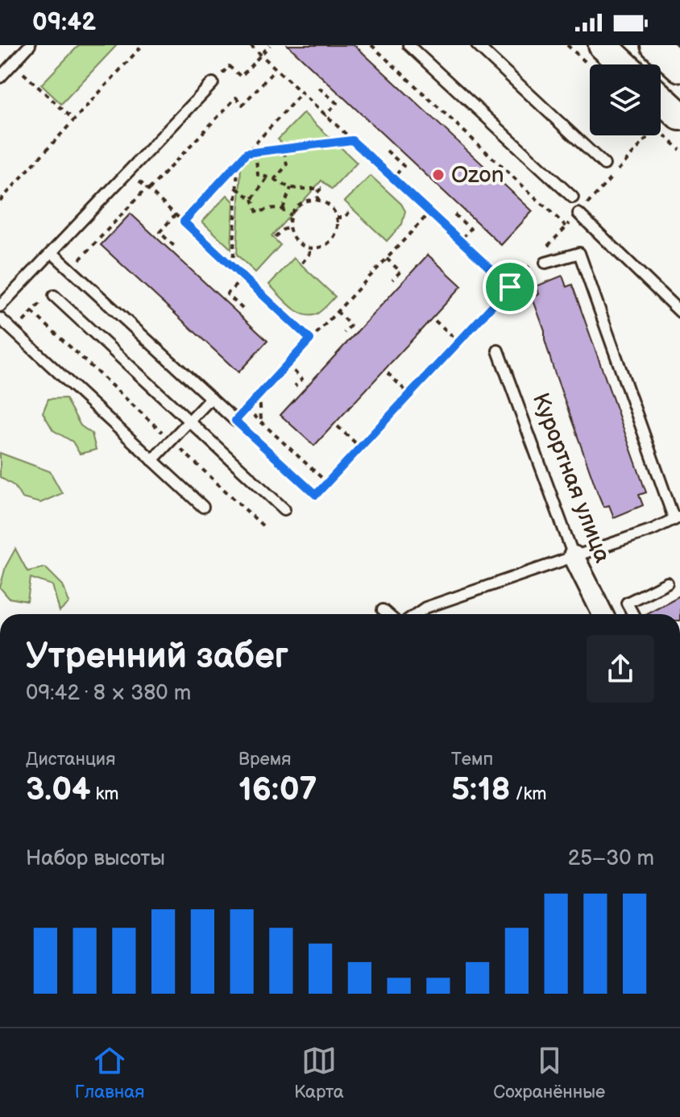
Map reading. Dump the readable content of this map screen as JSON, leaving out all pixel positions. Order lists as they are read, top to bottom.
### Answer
{
  "streets": {
    "street": ["Курортная улица"]
  },
  "places": ["Ozon"],
  "page": {
    "status": "09:42",
    "heading": ["Утренний забег", "09:42 · 8 × 380 m"],
    "stats": [
      ["Дистанция", "3.04 km"],
      ["Время", "16:07"],
      ["Темп", "5:18 /km"]
    ],
    "chart": ["Набор высоты", "25–30 m"],
    "tabs": ["Главная", "Карта", "Сохранённые"]
  }
}
